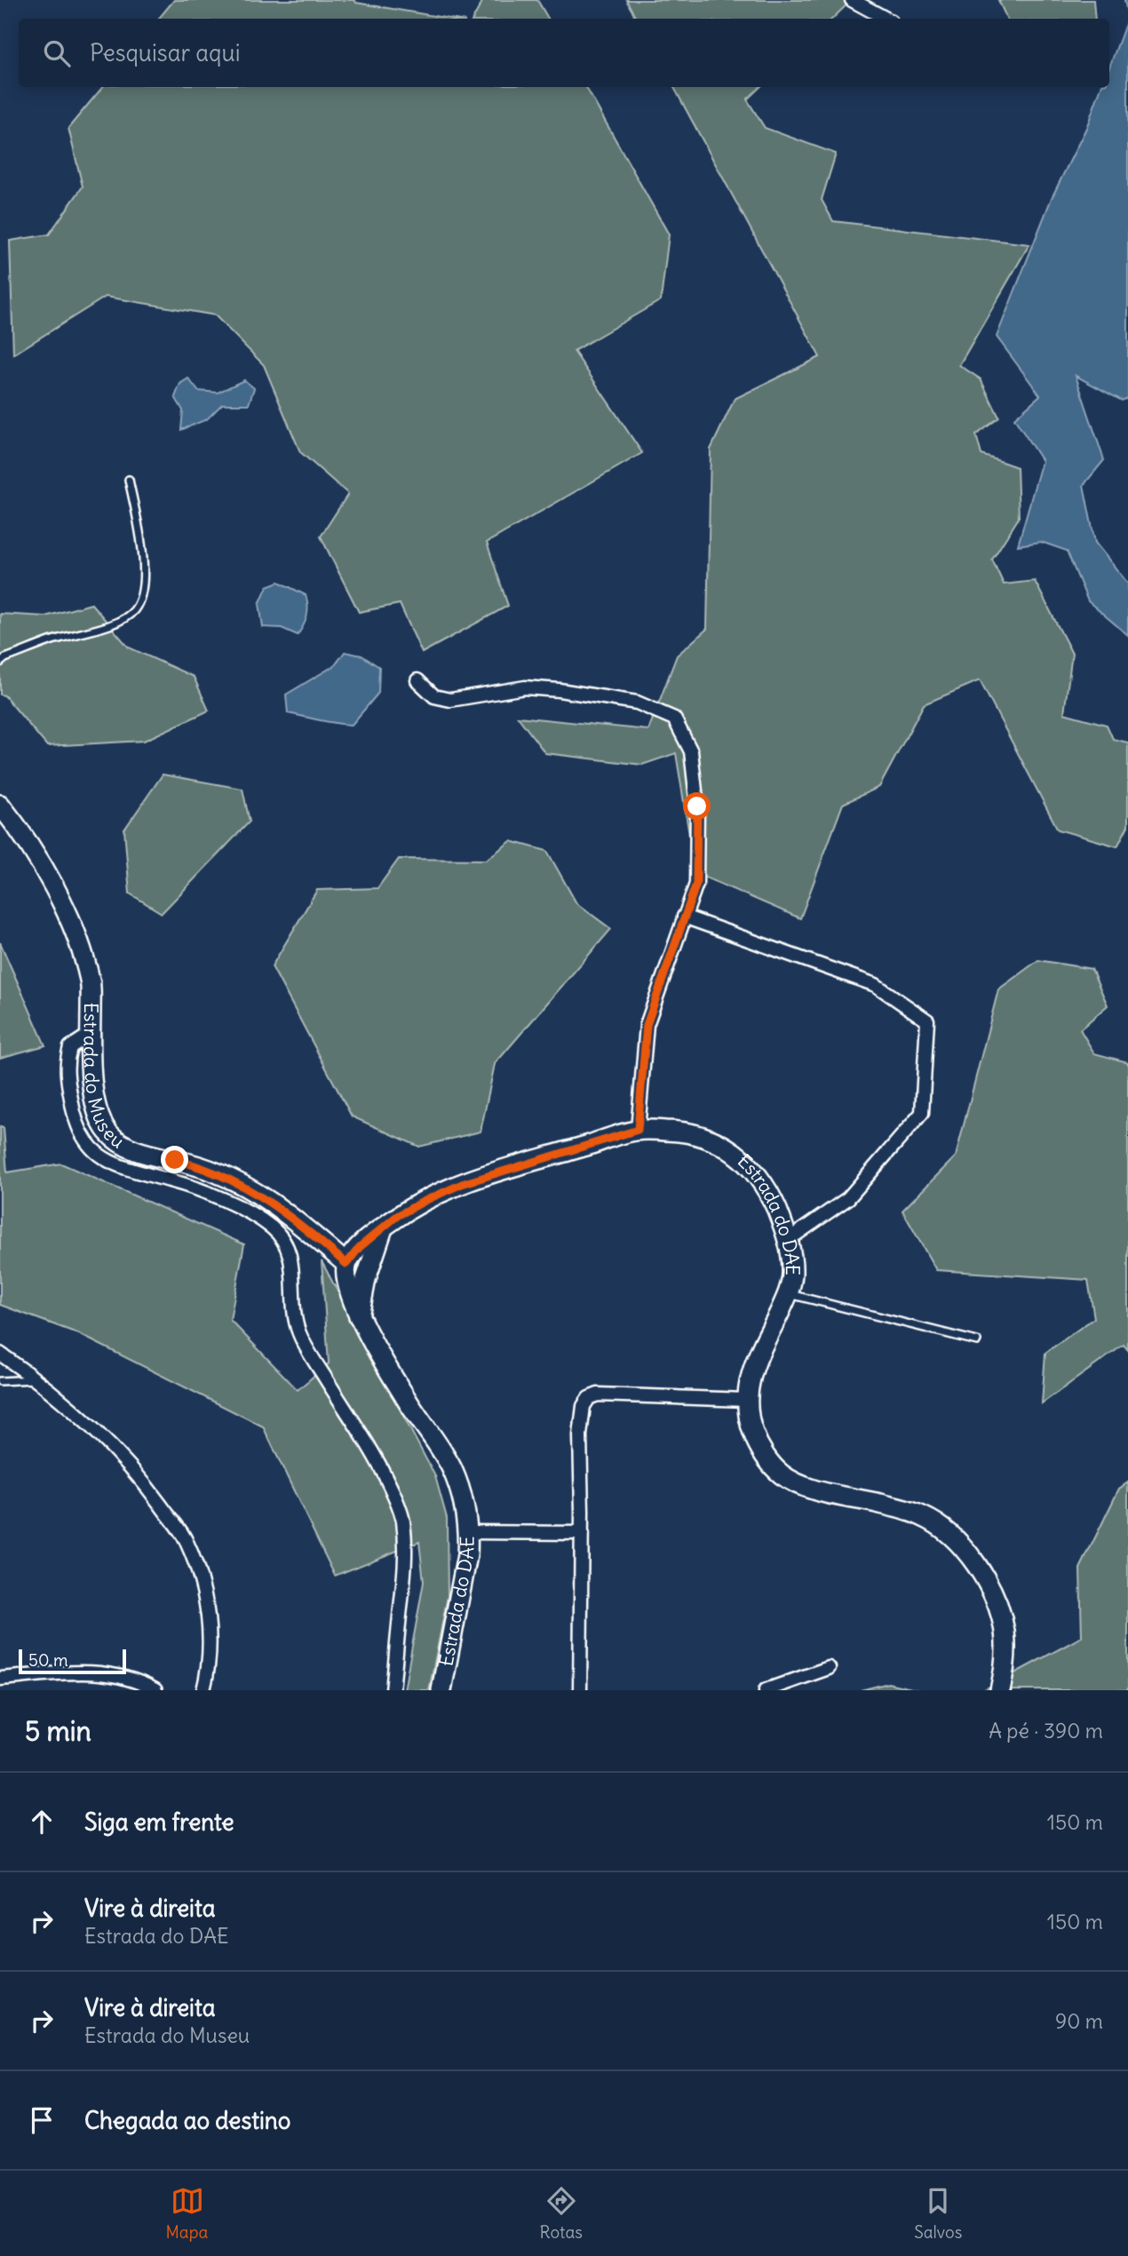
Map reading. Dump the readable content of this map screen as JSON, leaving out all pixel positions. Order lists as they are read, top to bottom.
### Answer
{
  "streets": {
    "street": ["Estrada do Museu", "Estrada do DAE"]
  },
  "crossings": [
    ["Estrada do Museu", "Estrada do DAE"]
  ],
  "scale_bar": "50 m",
  "page": {
    "search": "Pesquisar aqui",
    "scale": "50 m",
    "heading": ["5 min", "A pé · 390 m"],
    "list": [
      ["Siga em frente", "150 m"],
      ["Vire à direita", "Estrada do DAE", "150 m"],
      ["Vire à direita", "Estrada do Museu", "90 m"],
      "Chegada ao destino"
    ],
    "nav": ["Mapa", "Rotas", "Salvos"]
  }
}
